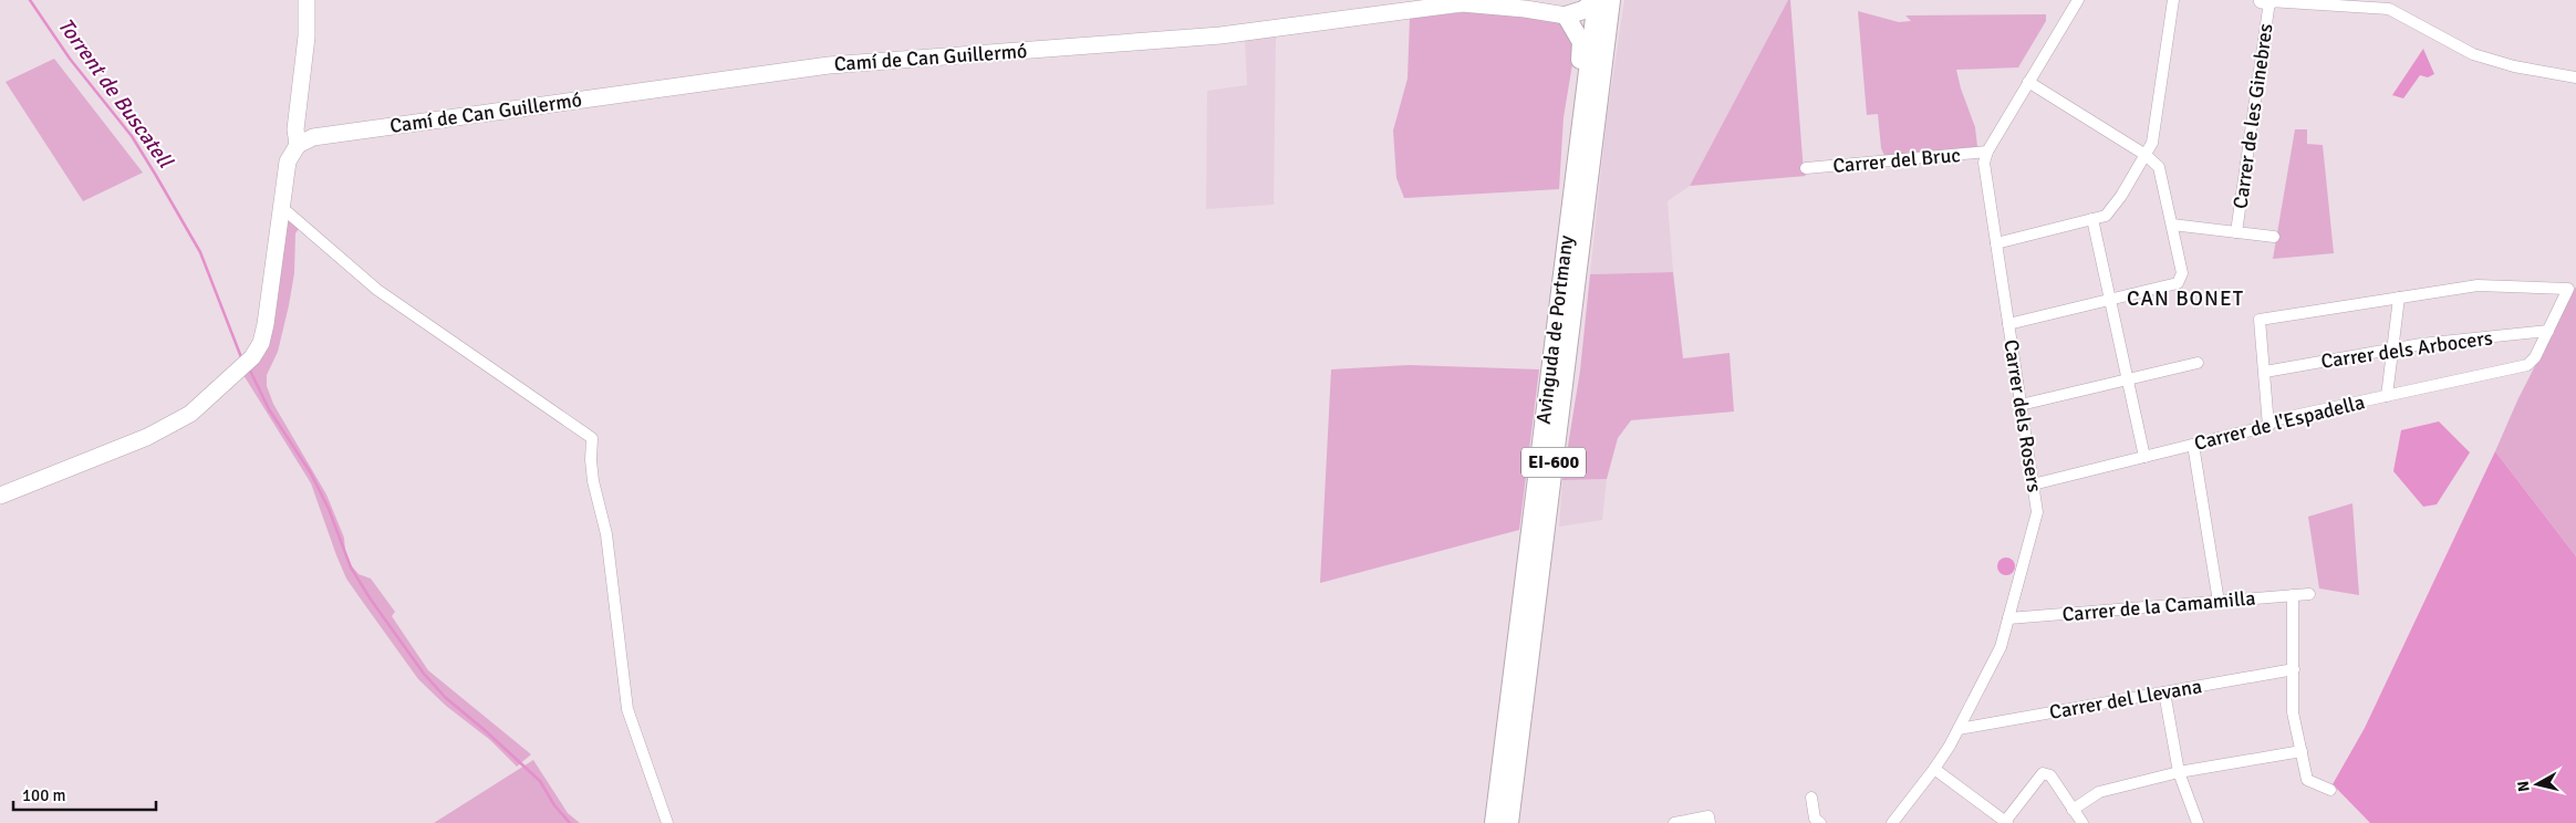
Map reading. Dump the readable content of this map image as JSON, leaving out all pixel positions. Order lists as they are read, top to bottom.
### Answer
{
  "streets": {
    "main road": ["Avinguda de Portmany", "EI-600"],
    "street": [
      "Camí de Can Guillermó",
      "Carrer de les Ginebres",
      "Carrer del Bruc",
      "Carrer dels Arbocers",
      "Carrer dels Rosers",
      "Carrer de l'Espadella",
      "Carrer de la Camamilla",
      "Carrer del Llevana"
    ]
  },
  "crossings": [
    ["Carrer del Bruc", "Carrer dels Rosers"],
    ["Carrer dels Arbocers", "Carrer de l'Espadella"],
    ["Carrer dels Rosers", "Carrer de l'Espadella"],
    ["Carrer dels Rosers", "Carrer de la Camamilla"],
    ["Carrer dels Rosers", "Carrer del Llevana"]
  ],
  "districts": ["CAN BONET"],
  "water": ["Torrent de Buscatell"],
  "scale_bar": "100 m",
  "north": "left"
}
